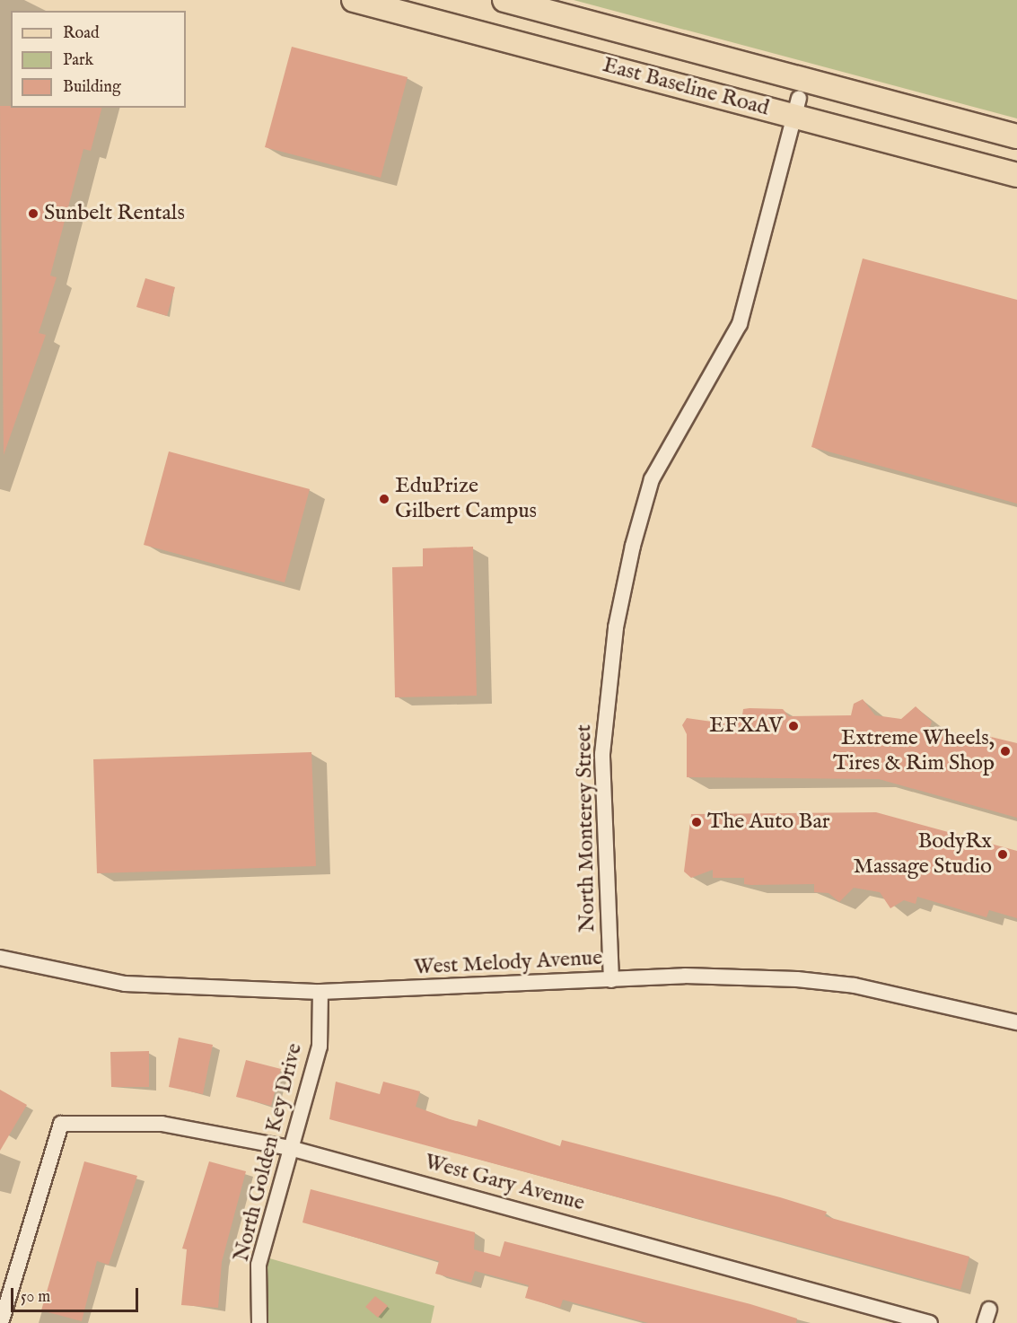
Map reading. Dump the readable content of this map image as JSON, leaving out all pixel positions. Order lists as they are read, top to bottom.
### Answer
{
  "streets": {
    "main road": ["East Baseline Road"],
    "street": [
      "North Monterey Street",
      "West Melody Avenue",
      "North Golden Key Drive",
      "West Gary Avenue"
    ]
  },
  "crossings": [
    ["East Baseline Road", "North Monterey Street"],
    ["North Monterey Street", "West Melody Avenue"],
    ["West Melody Avenue", "North Golden Key Drive"],
    ["North Golden Key Drive", "West Gary Avenue"]
  ],
  "places": [
    "Sunbelt Rentals",
    "EduPrize Gilbert Campus",
    "EFXAV",
    "Extreme Wheels, Tires & Rim Shop",
    "The Auto Bar",
    "BodyRx Massage Studio"
  ],
  "legend": ["Road", "Park", "Building"],
  "scale_bar": "50 m"
}
